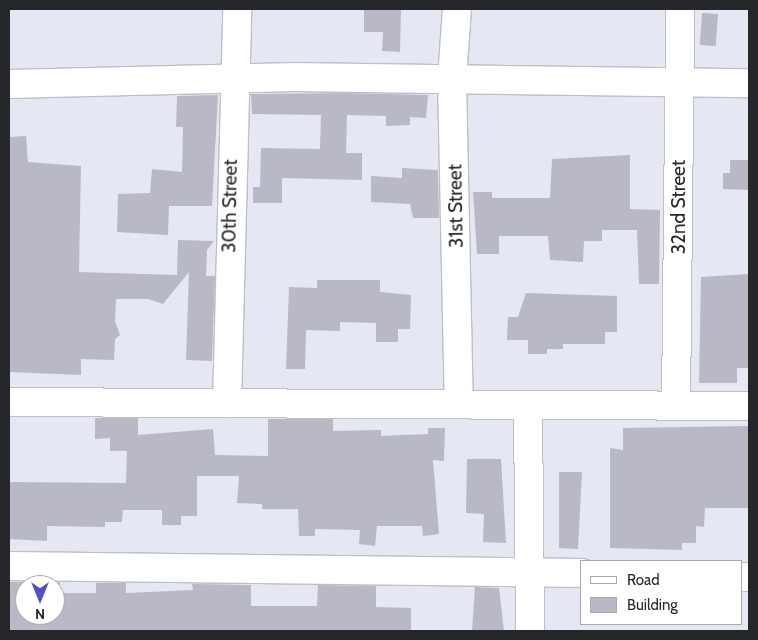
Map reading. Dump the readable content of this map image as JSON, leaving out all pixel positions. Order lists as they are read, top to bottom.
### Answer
{
  "streets": {
    "street": ["30th Street", "31st Street", "32nd Street"]
  },
  "legend": ["Road", "Building"],
  "north": "bottom"
}
